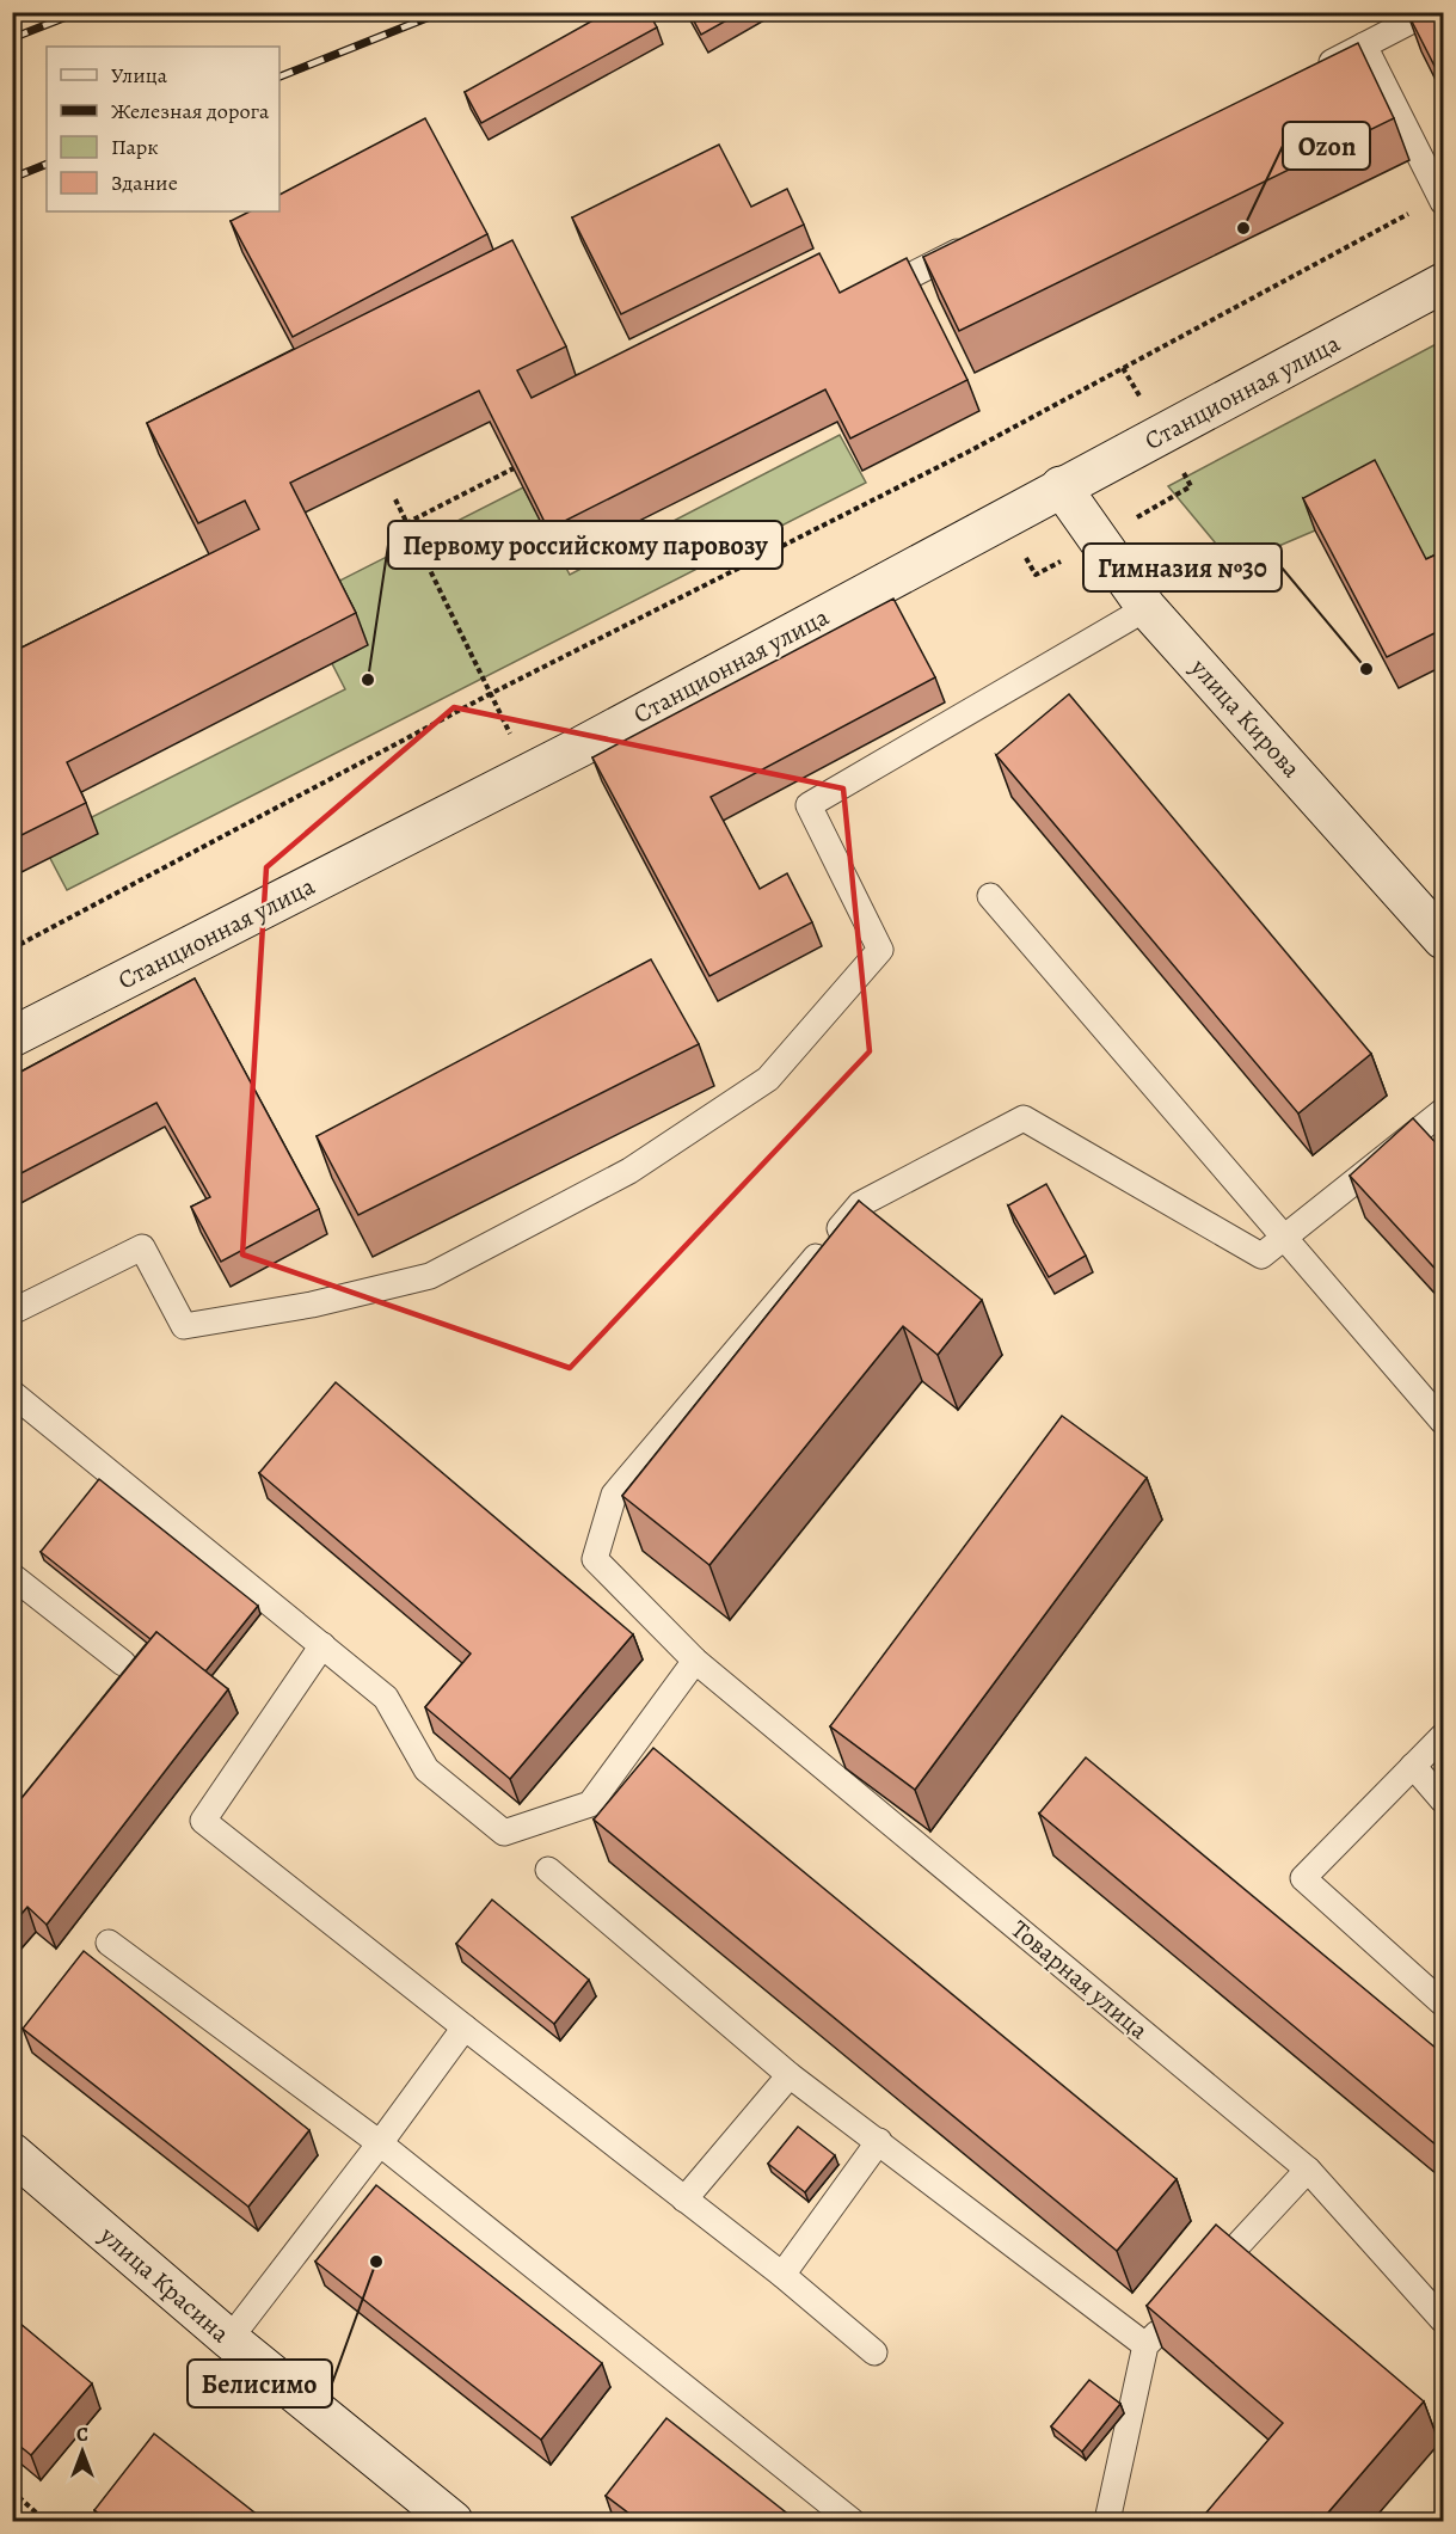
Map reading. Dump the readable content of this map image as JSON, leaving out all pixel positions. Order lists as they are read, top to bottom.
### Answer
{
  "streets": {
    "main road": ["Станционная улица", "улица Кирова", "улица Красина"],
    "lane": ["Товарная улица"]
  },
  "crossings": [
    ["Станционная улица", "улица Кирова"]
  ],
  "places": [
    "Ozon",
    "Гимназия №30",
    "Первому российскому паровозу",
    "Белисимо"
  ],
  "legend": [
    "Улица",
    "Железная дорога",
    "Парк",
    "Здание"
  ],
  "north": "top"
}
